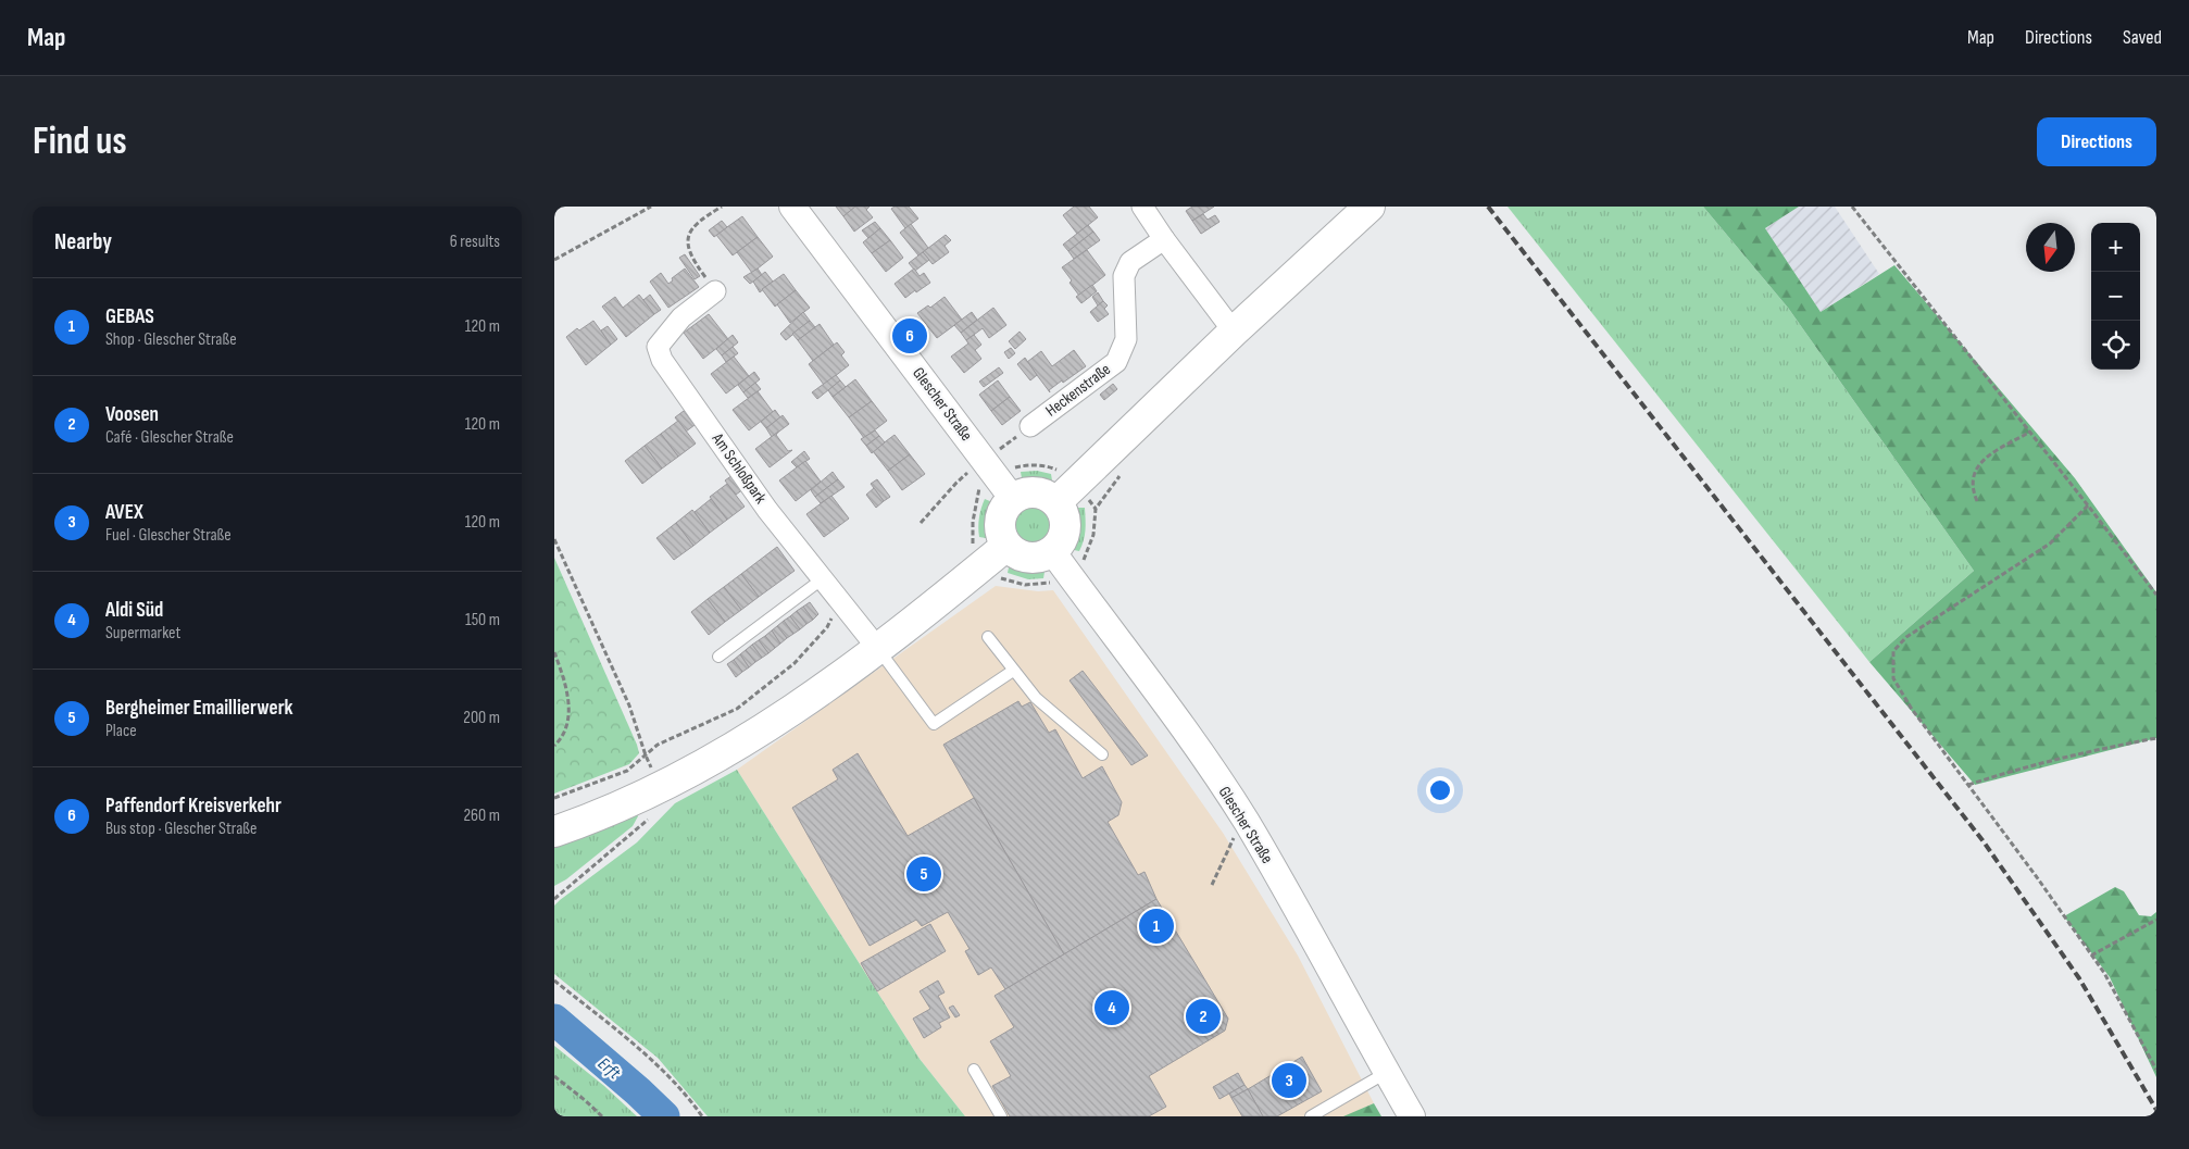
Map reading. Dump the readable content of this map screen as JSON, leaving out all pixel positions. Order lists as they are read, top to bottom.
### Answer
{
  "streets": {
    "street": ["Heckenstraße", "Glescher Straße", "Am Schloßpark"]
  },
  "water": ["Erft"],
  "north": "bottom",
  "page": {
    "header": "Map",
    "nav": ["Map", "Directions", "Saved"],
    "buttons": "Directions",
    "title": "Find us",
    "heading": ["Nearby", "6 results"],
    "map_buttons": ["+", "−"],
    "list": [
      {
        "mark": "1",
        "name": "GEBAS",
        "note": "Shop · Glescher Straße",
        "value": "120 m"
      },
      {
        "mark": "2",
        "name": "Voosen",
        "note": "Café · Glescher Straße",
        "value": "120 m"
      },
      {
        "mark": "3",
        "name": "AVEX",
        "note": "Fuel · Glescher Straße",
        "value": "120 m"
      },
      {
        "mark": "4",
        "name": "Aldi Süd",
        "note": "Supermarket",
        "value": "150 m"
      },
      {
        "mark": "5",
        "name": "Bergheimer Emaillierwerk",
        "note": "Place",
        "value": "200 m"
      },
      {
        "mark": "6",
        "name": "Paffendorf Kreisverkehr",
        "note": "Bus stop · Glescher Straße",
        "value": "260 m"
      }
    ],
    "pins": [
      "6",
      "5",
      "1",
      "4",
      "2",
      "3"
    ]
  }
}
